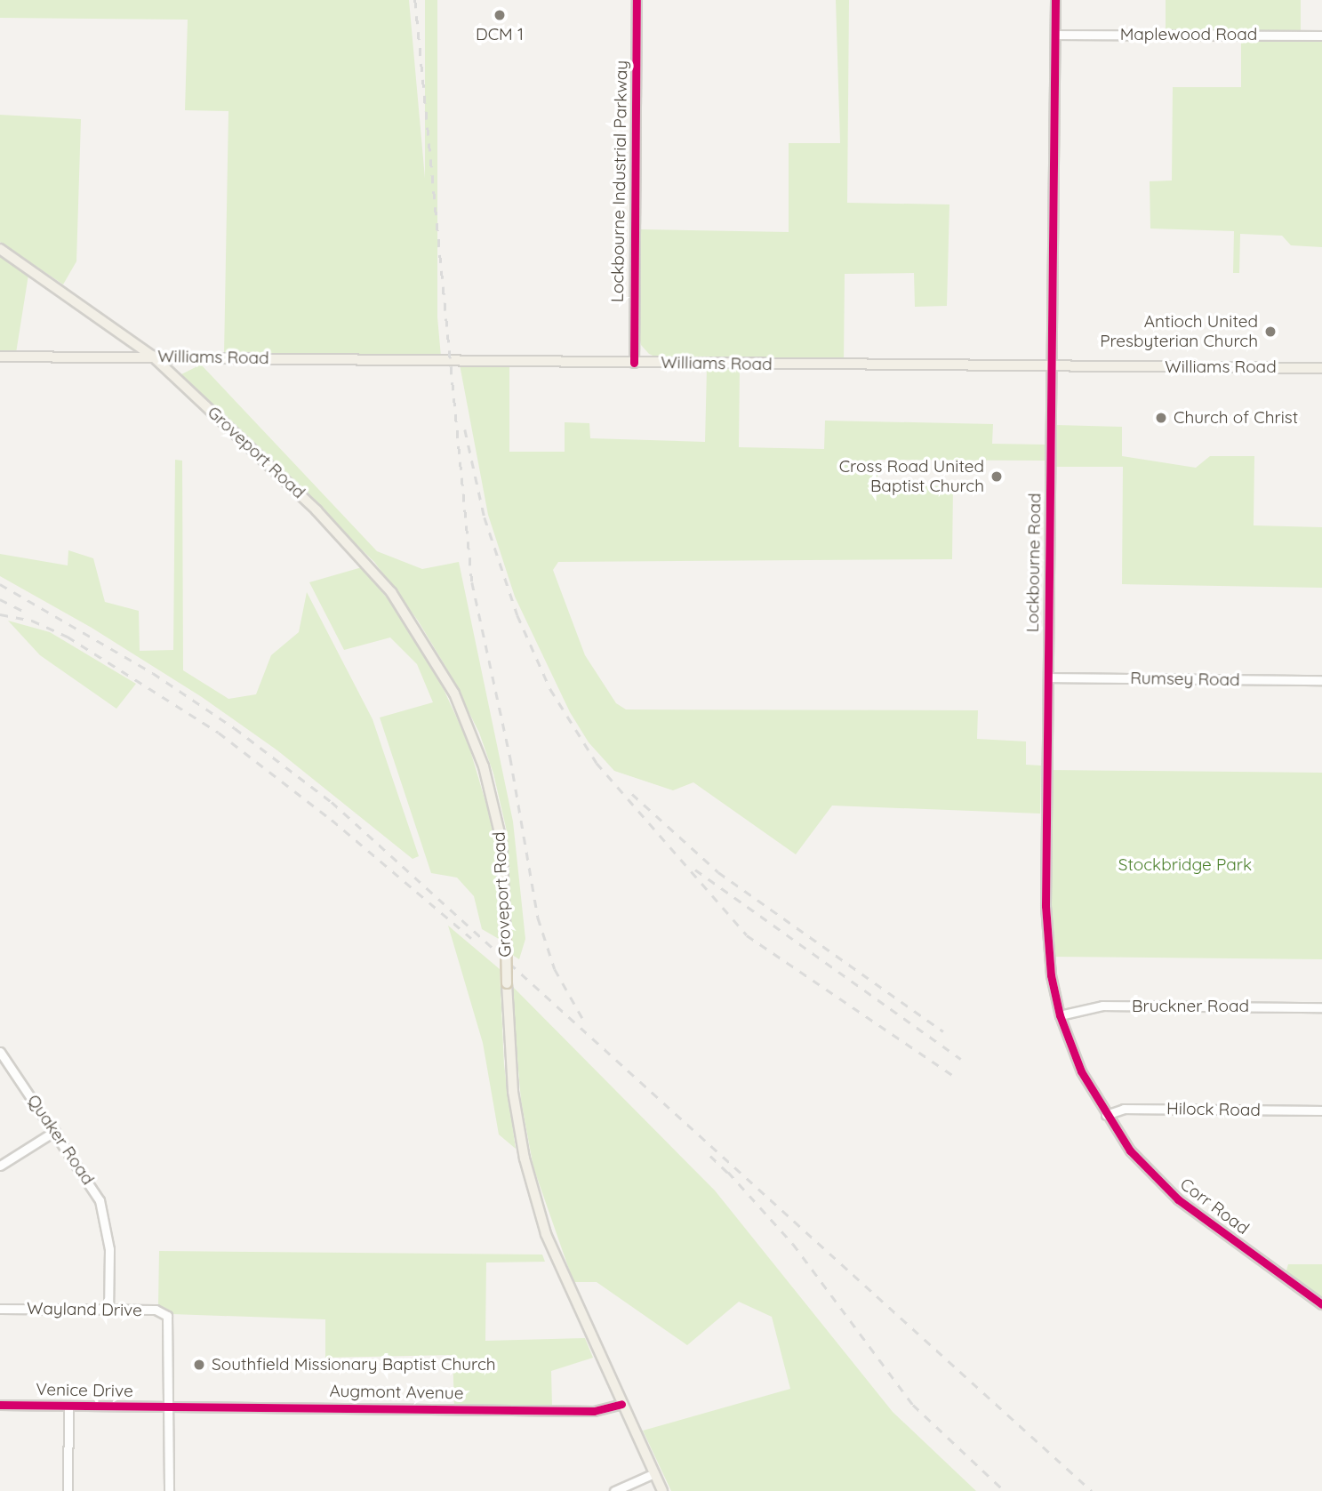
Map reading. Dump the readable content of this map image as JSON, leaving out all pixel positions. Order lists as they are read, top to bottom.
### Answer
{
  "streets": {
    "main road": ["Williams Road", "Groveport Road"],
    "street": [
      "Maplewood Road",
      "Lockbourne Industrial Parkway",
      "Lockbourne Road",
      "Rumsey Road",
      "Bruckner Road",
      "Hilock Road",
      "Quaker Road",
      "Corr Road",
      "Wayland Drive",
      "Venice Drive",
      "Augmont Avenue"
    ]
  },
  "crossings": [
    ["Maplewood Road", "Lockbourne Road"],
    ["Lockbourne Industrial Parkway", "Williams Road"],
    ["Williams Road", "Groveport Road"],
    ["Williams Road", "Lockbourne Road"],
    ["Groveport Road", "Augmont Avenue"],
    ["Lockbourne Road", "Rumsey Road"],
    ["Lockbourne Road", "Bruckner Road"],
    ["Lockbourne Road", "Hilock Road"],
    ["Lockbourne Road", "Corr Road"],
    ["Hilock Road", "Corr Road"],
    ["Quaker Road", "Wayland Drive"],
    ["Wayland Drive", "Venice Drive"],
    ["Wayland Drive", "Augmont Avenue"],
    ["Venice Drive", "Augmont Avenue"]
  ],
  "parks": ["Stockbridge Park"],
  "places": [
    "DCM 1",
    "Antioch United Presbyterian Church",
    "Church of Christ",
    "Cross Road United Baptist Church",
    "Southfield Missionary Baptist Church"
  ]
}
